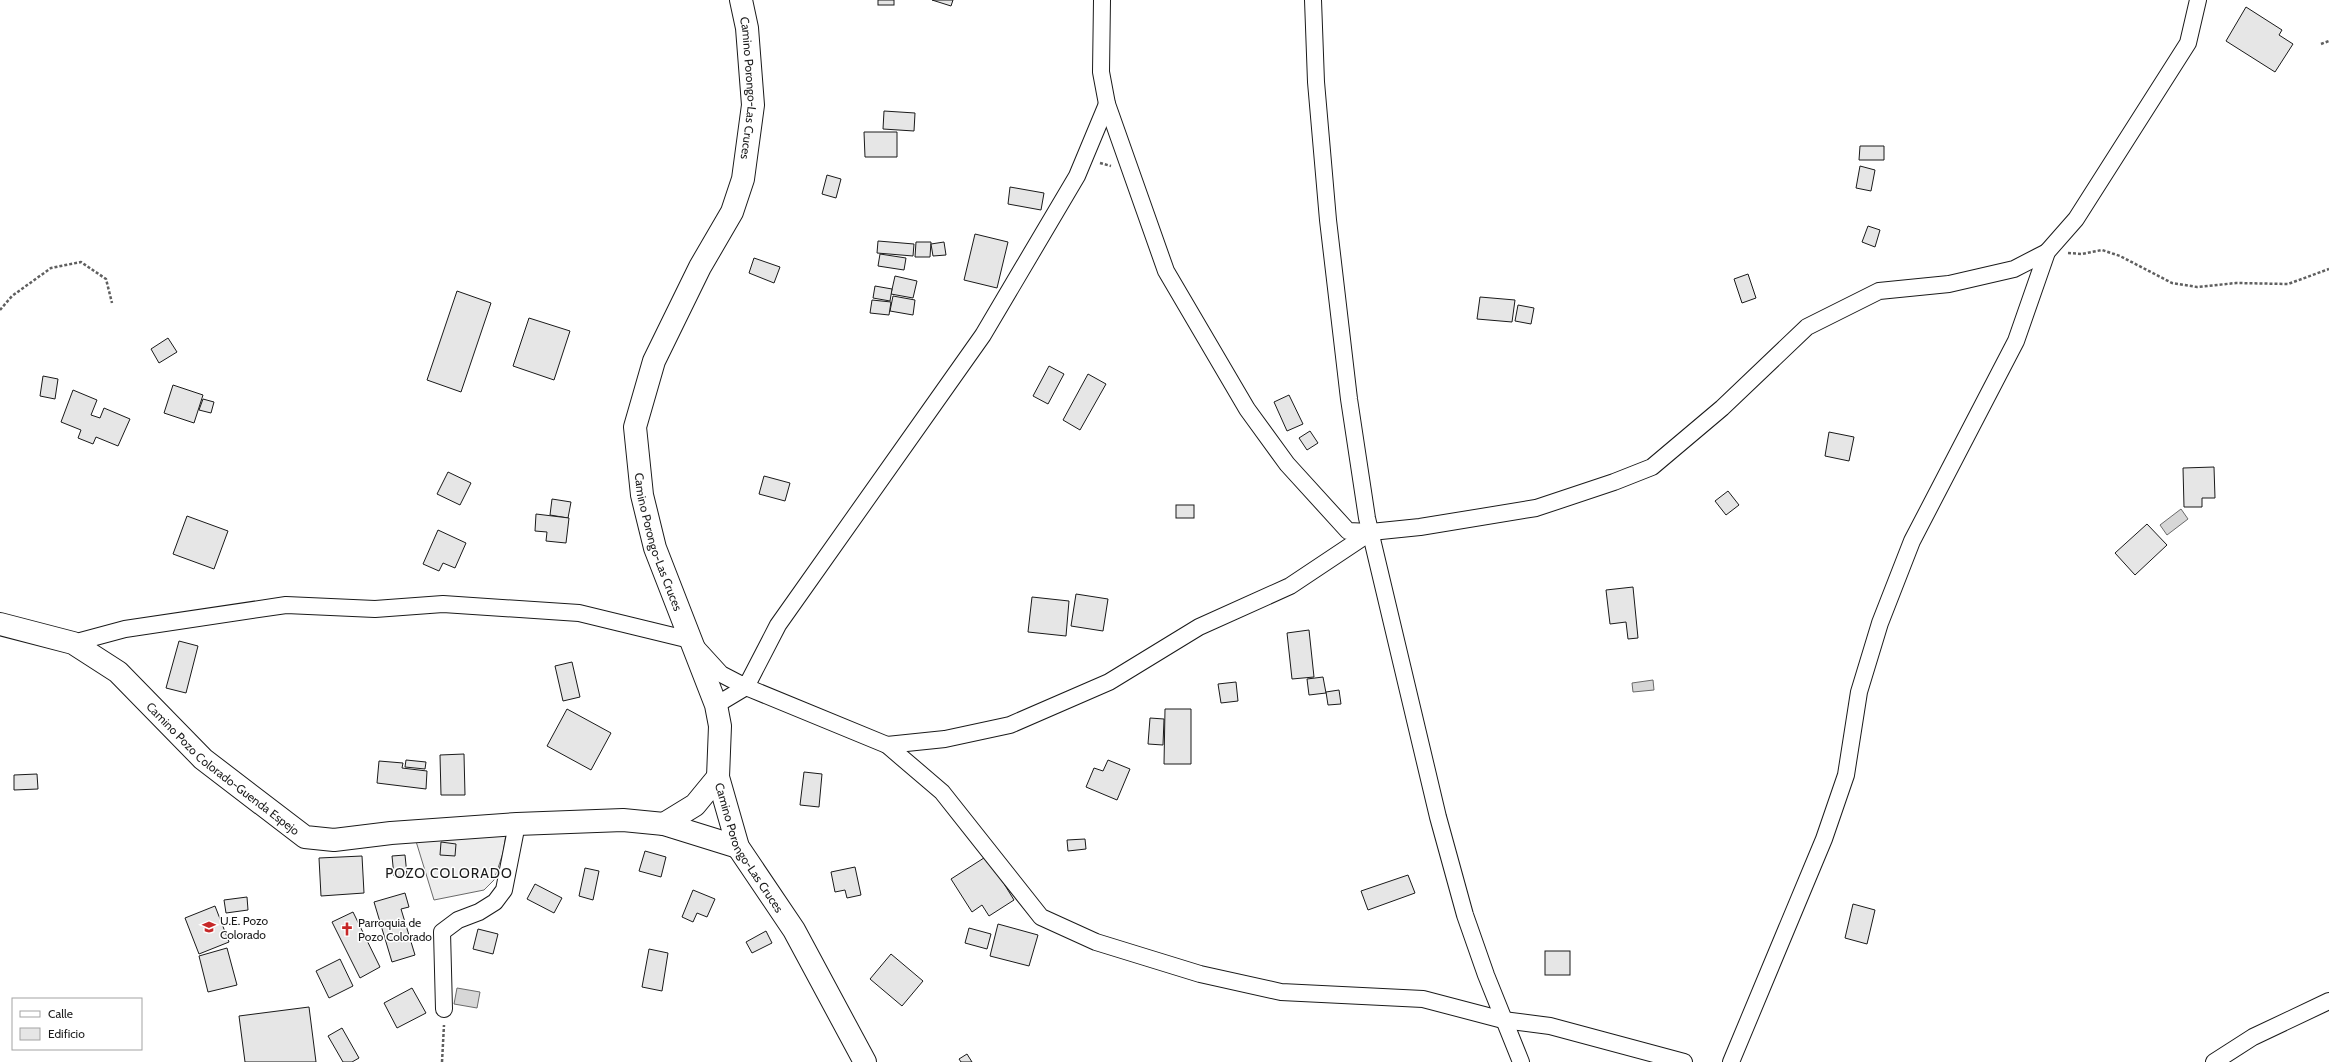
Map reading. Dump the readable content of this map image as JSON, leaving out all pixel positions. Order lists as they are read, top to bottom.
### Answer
{
  "streets": {
    "main road": ["Camino Porongo-Las Cruces", "Camino Pozo Colorado-Guenda Espejo"]
  },
  "crossings": [
    ["Camino Porongo-Las Cruces", "Camino Pozo Colorado-Guenda Espejo"]
  ],
  "districts": ["POZO COLORADO"],
  "places": {
    "school or university": ["U.E. Pozo Colorado"],
    "church": ["Parroquia de Pozo Colorado"]
  },
  "legend": ["Calle", "Edificio"]
}
